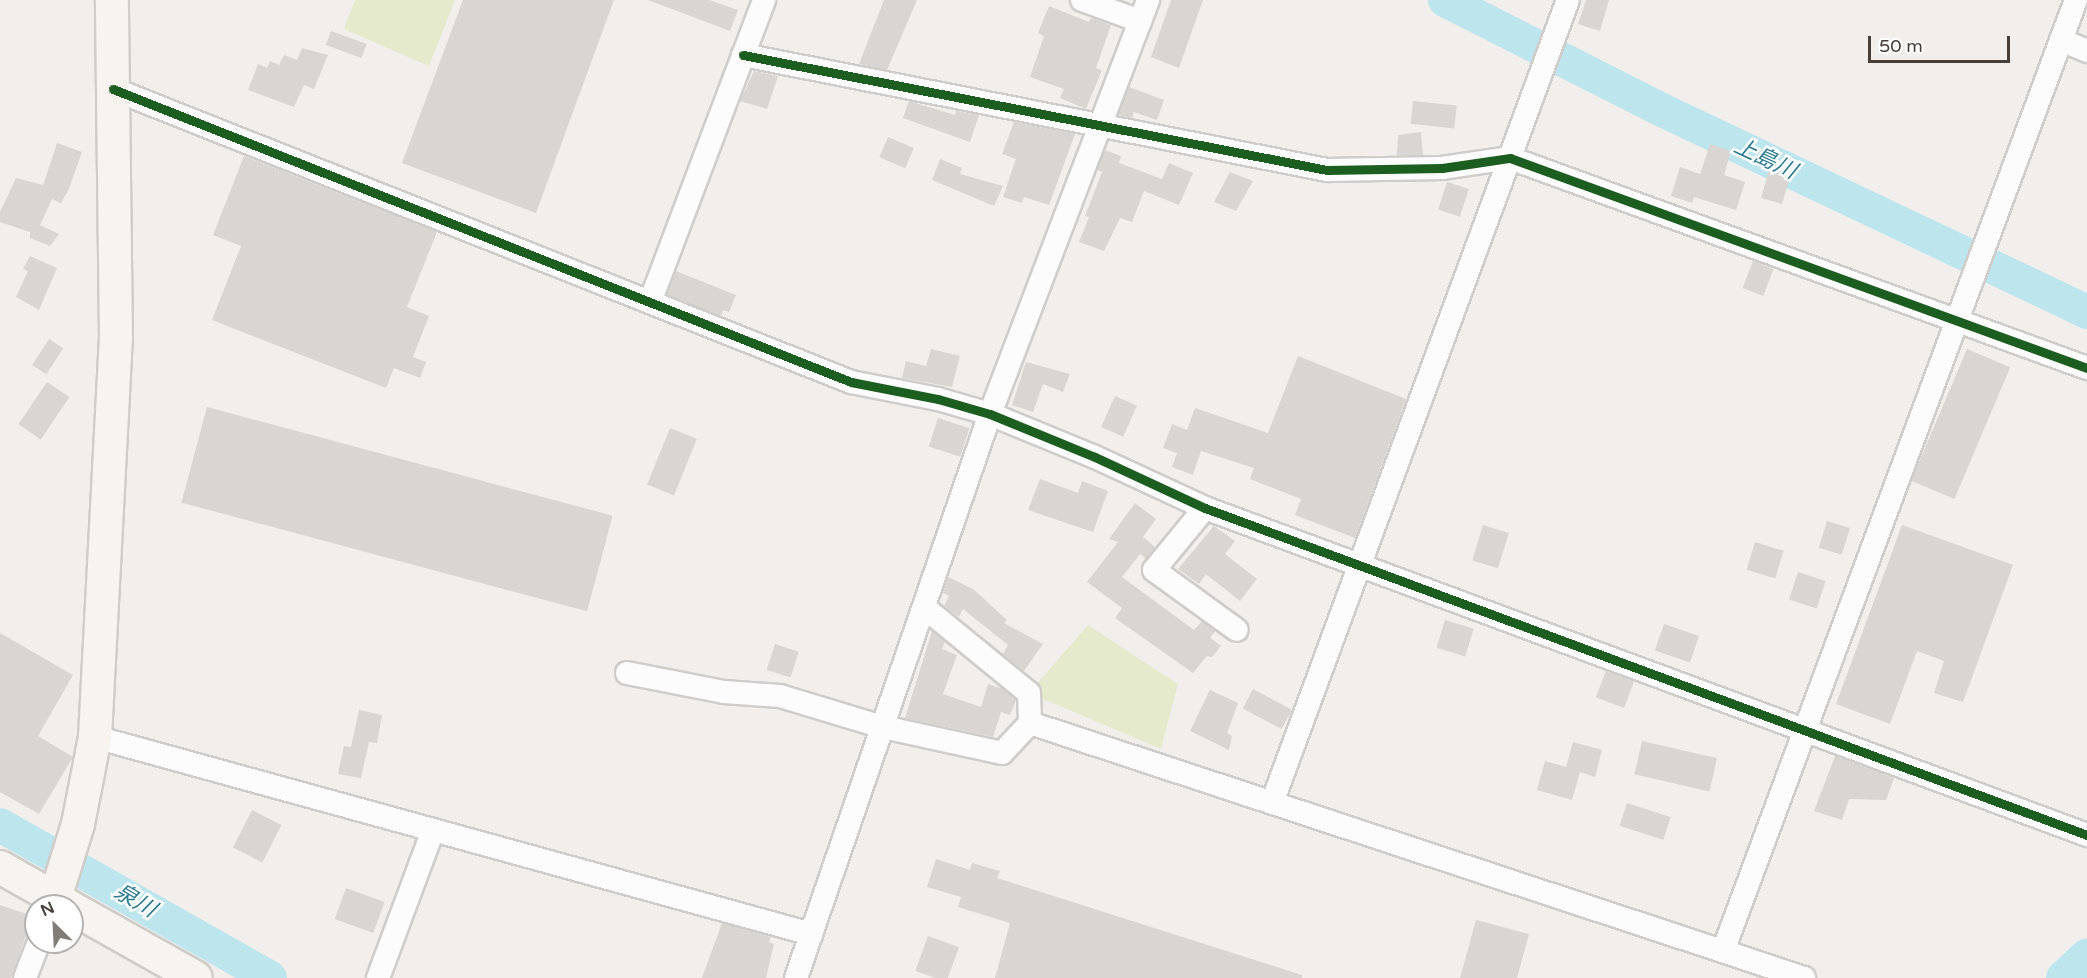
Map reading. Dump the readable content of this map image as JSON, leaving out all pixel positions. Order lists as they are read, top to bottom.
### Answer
{
  "water": ["上島川", "泉川"],
  "scale_bar": "50 m",
  "north": "top left"
}
